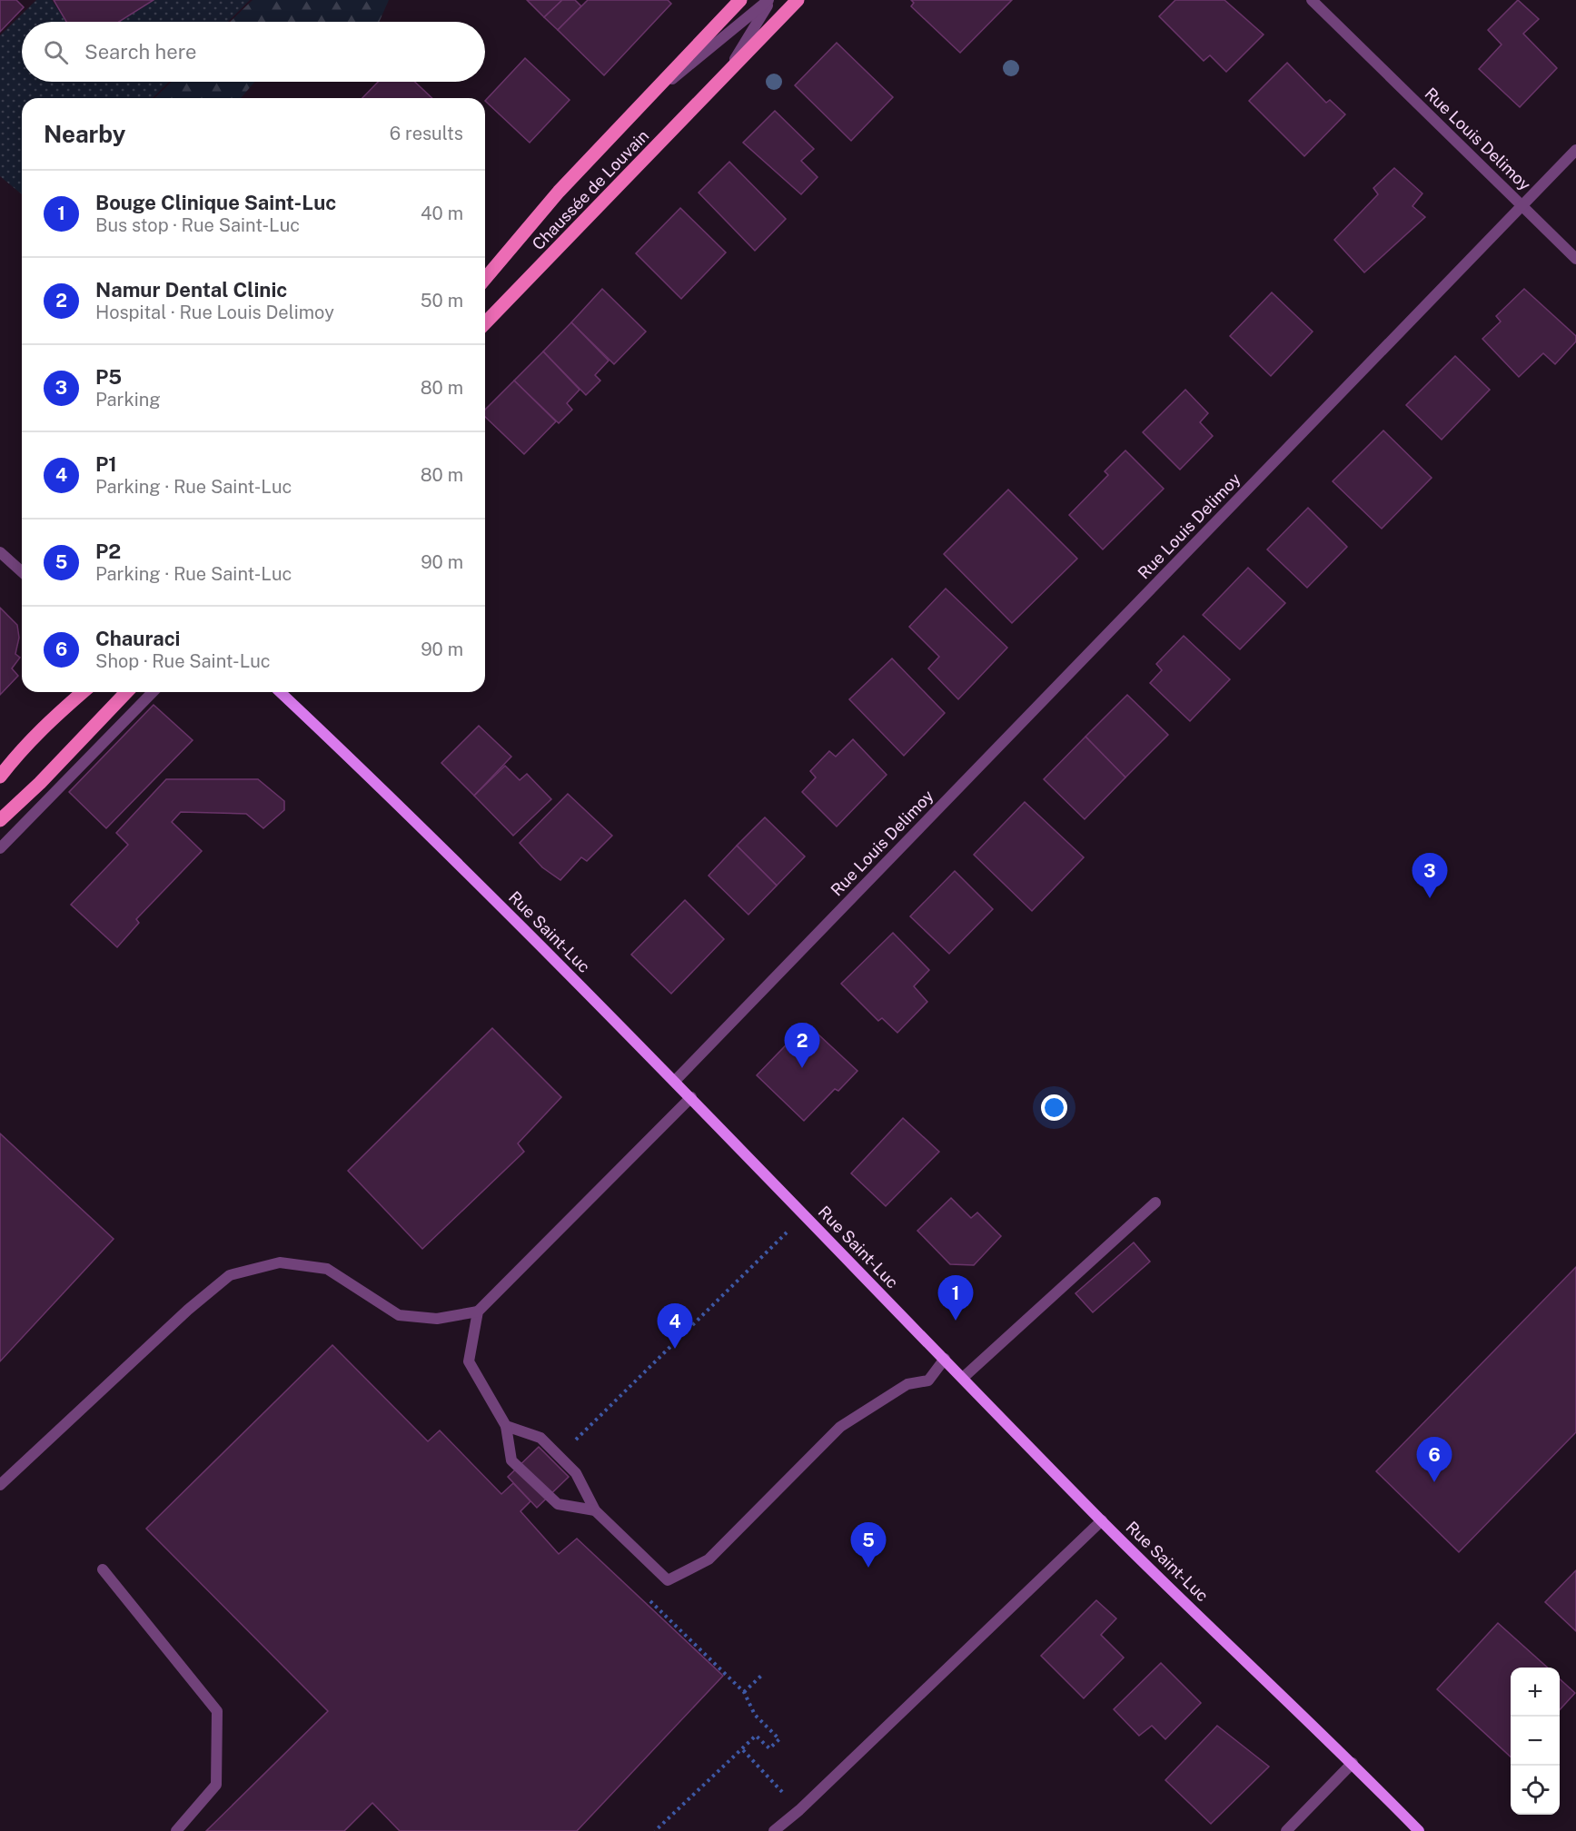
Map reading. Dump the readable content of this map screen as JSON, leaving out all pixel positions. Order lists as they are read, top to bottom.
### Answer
{
  "streets": {
    "main road": ["Chaussée de Louvain"],
    "street": ["Rue Louis Delimoy", "Rue Saint-Luc"]
  },
  "crossings": [
    ["Rue Louis Delimoy", "Rue Saint-Luc"]
  ],
  "page": {
    "search": "Search here",
    "heading": ["Nearby", "6 results"],
    "list": [
      {
        "mark": "1",
        "name": "Bouge Clinique Saint-Luc",
        "note": "Bus stop · Rue Saint-Luc",
        "value": "40 m"
      },
      {
        "mark": "2",
        "name": "Namur Dental Clinic",
        "note": "Hospital · Rue Louis Delimoy",
        "value": "50 m"
      },
      {
        "mark": "3",
        "name": "P5",
        "note": "Parking",
        "value": "80 m"
      },
      {
        "mark": "4",
        "name": "P1",
        "note": "Parking · Rue Saint-Luc",
        "value": "80 m"
      },
      {
        "mark": "5",
        "name": "P2",
        "note": "Parking · Rue Saint-Luc",
        "value": "90 m"
      },
      {
        "mark": "6",
        "name": "Chauraci",
        "note": "Shop · Rue Saint-Luc",
        "value": "90 m"
      }
    ],
    "pins": [
      "3",
      "2",
      "1",
      "4",
      "6",
      "5"
    ],
    "map_buttons": ["+", "−"]
  }
}
